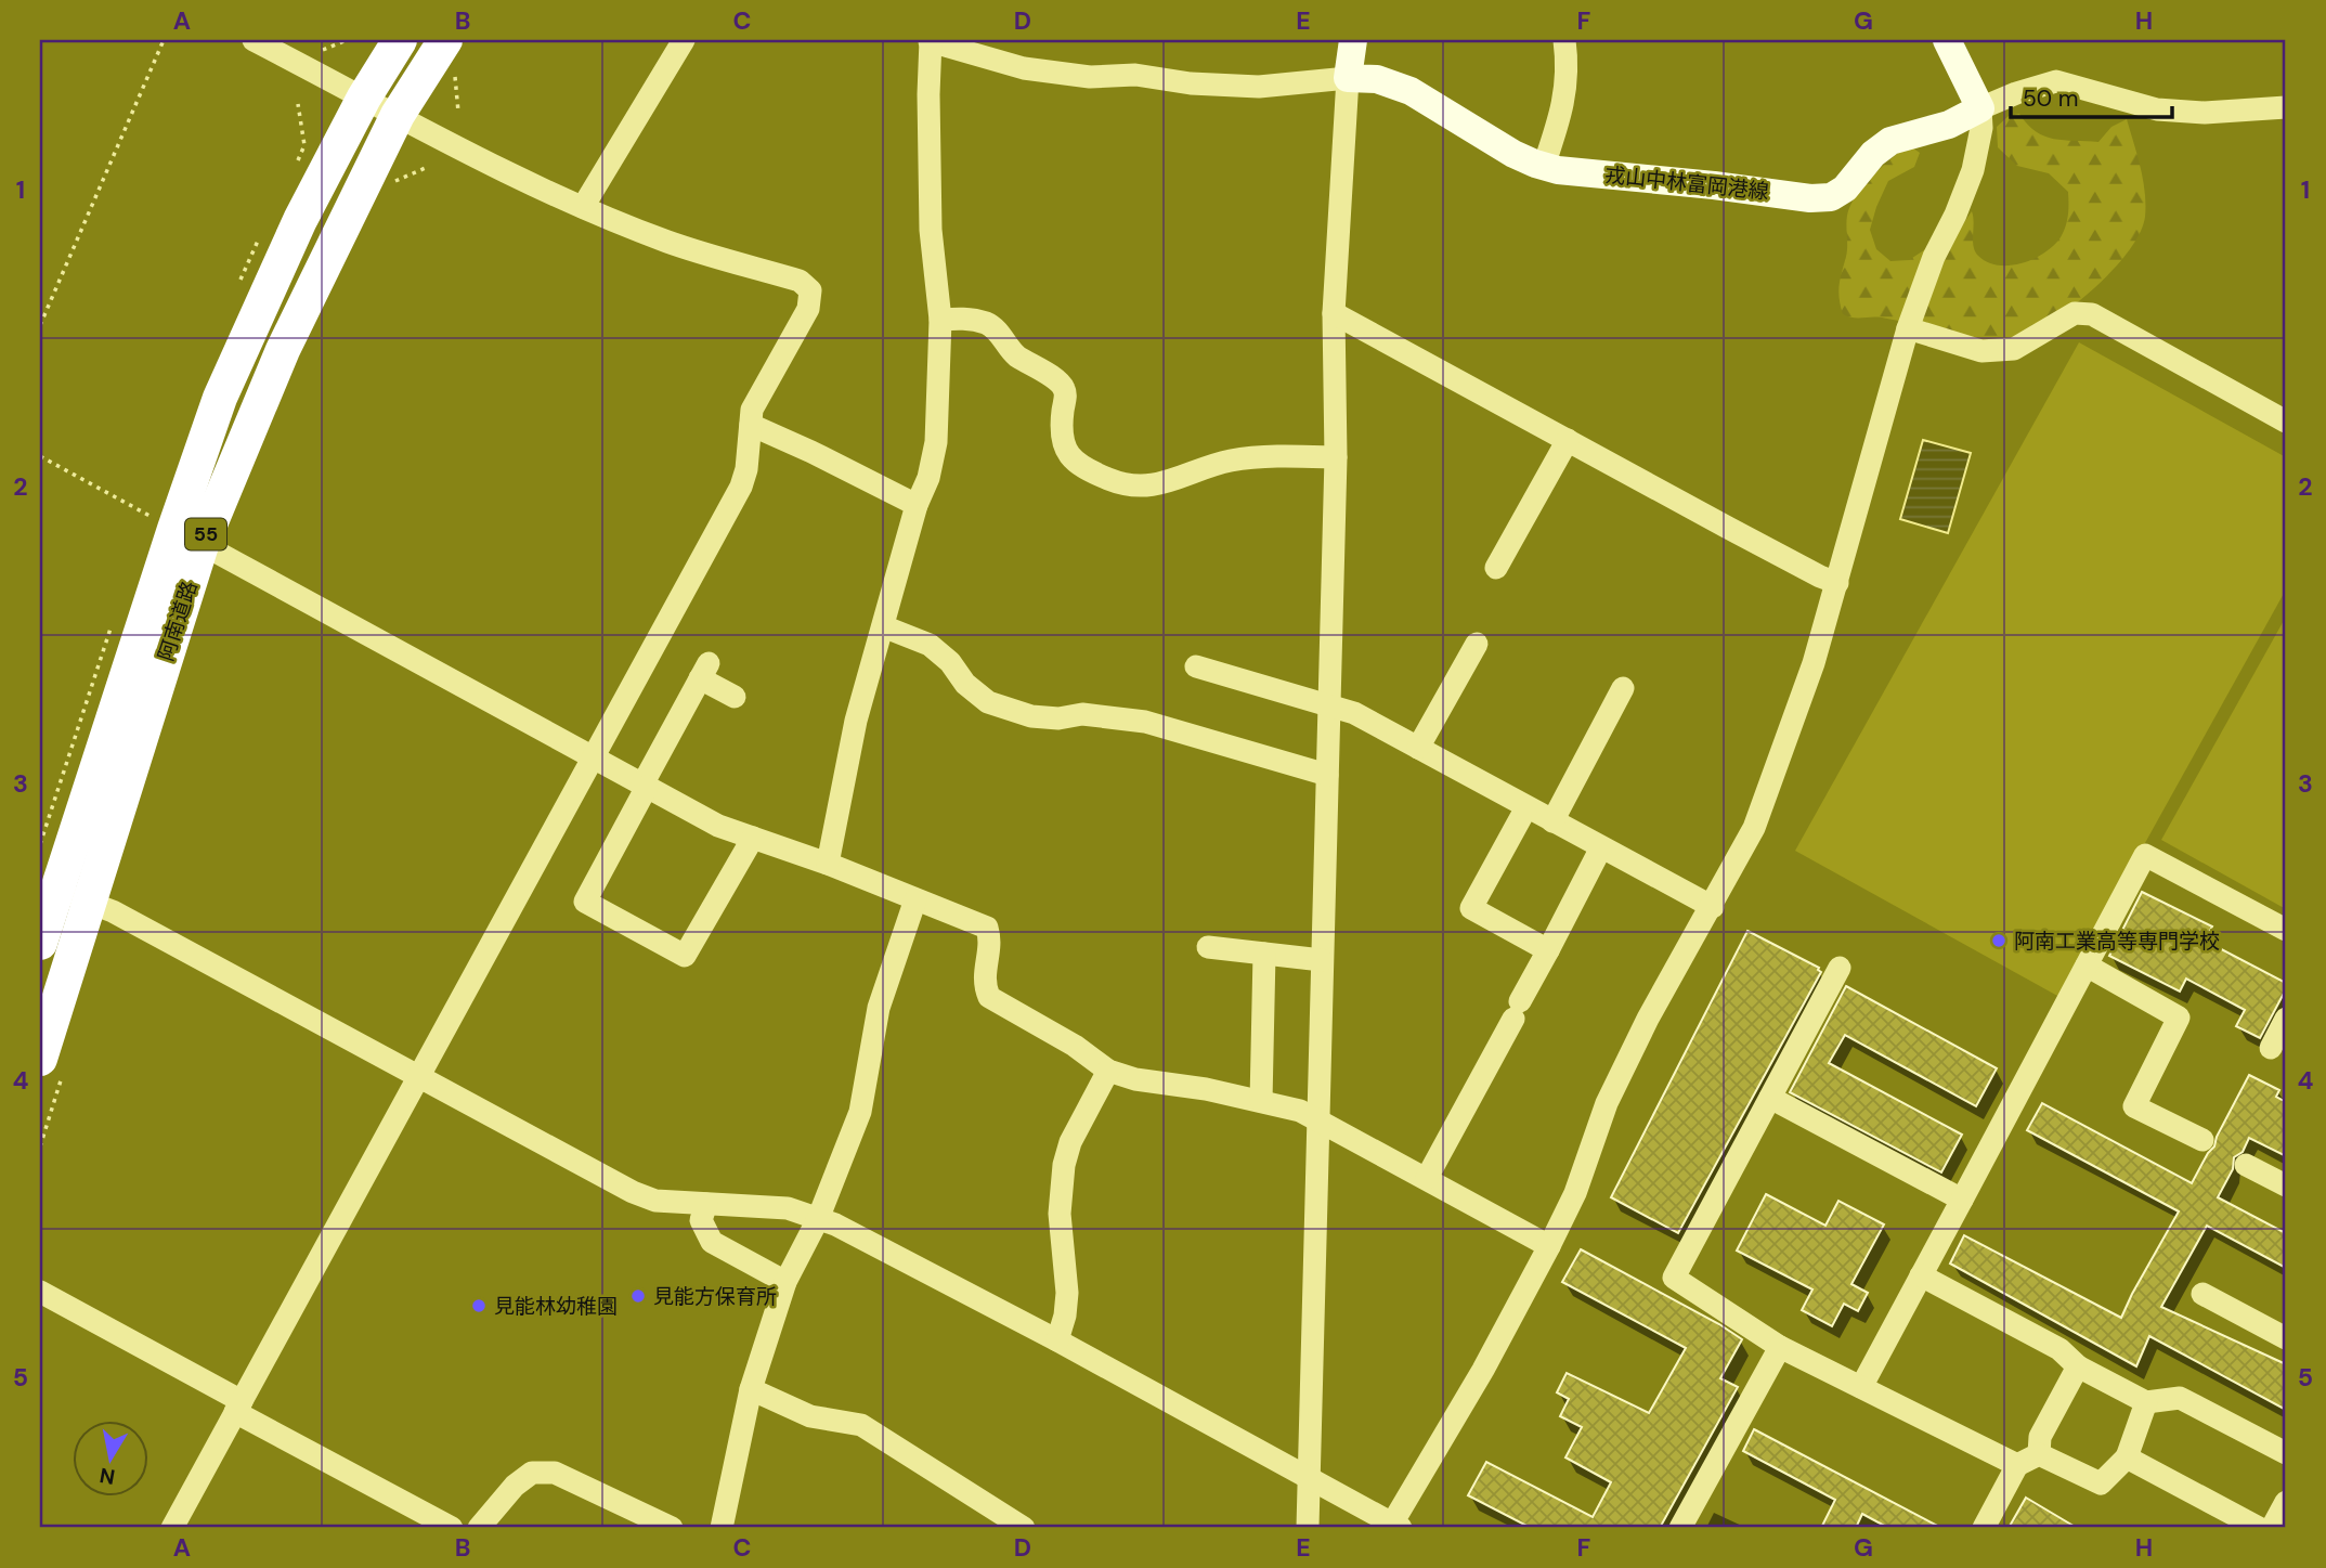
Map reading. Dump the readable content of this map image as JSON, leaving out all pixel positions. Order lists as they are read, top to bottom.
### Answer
{
  "streets": {
    "highway": ["55", "阿南道路"],
    "main road": ["戎山中林富岡港線"]
  },
  "places": ["阿南工業高等専門学校", "見能方保育所", "見能林幼稚園"],
  "scale_bar": "50 m",
  "north": "bottom",
  "grid": {
    "columns": [
      "A",
      "B",
      "C",
      "D",
      "E",
      "F",
      "G",
      "H"
    ],
    "rows": [
      "1",
      "2",
      "3",
      "4",
      "5"
    ]
  }
}
